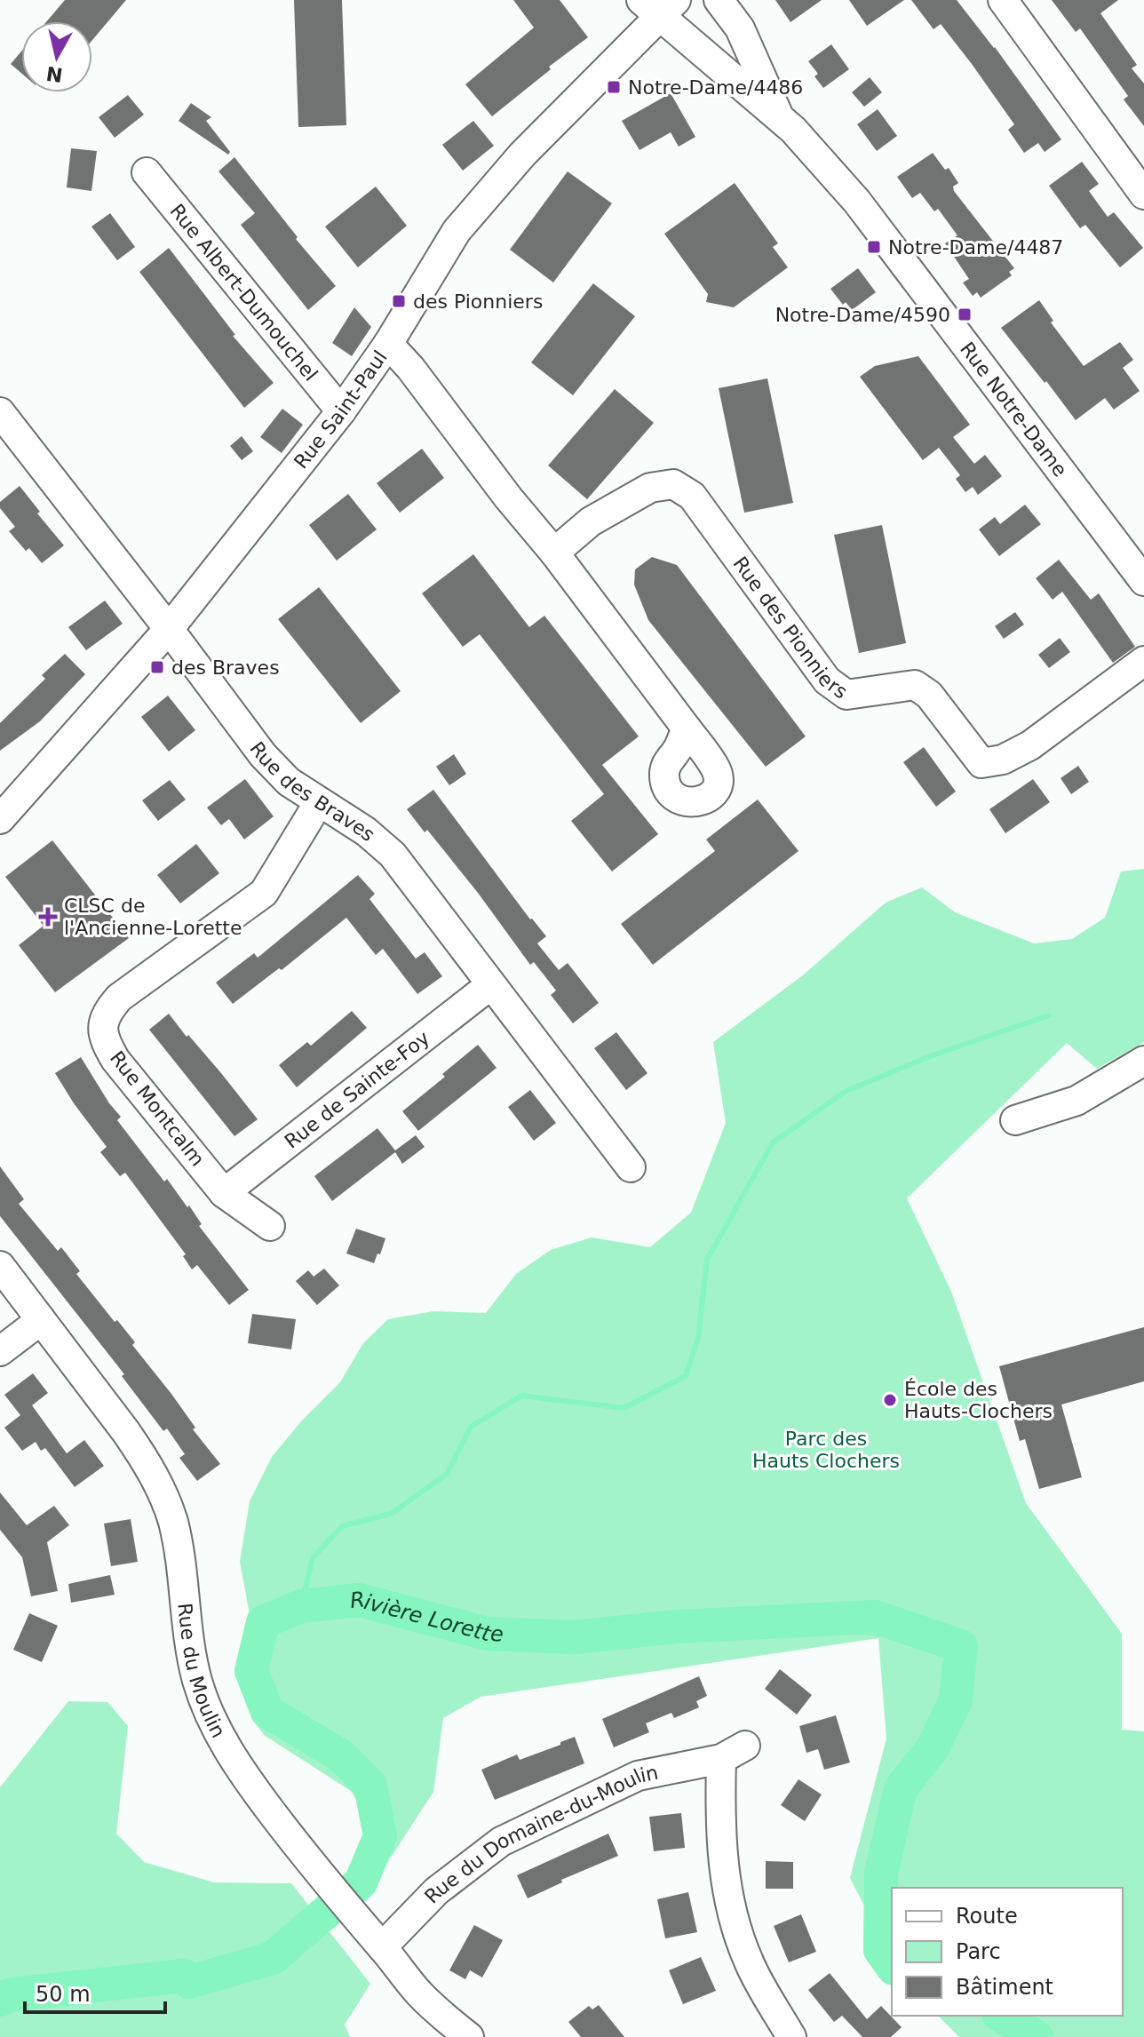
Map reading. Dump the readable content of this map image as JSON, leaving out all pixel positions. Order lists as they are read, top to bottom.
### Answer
{
  "streets": {
    "street": [
      "Rue Albert-Dumouchel",
      "Rue Saint-Paul",
      "Rue Notre-Dame",
      "Rue des Pionniers",
      "Rue des Braves",
      "Rue de Sainte-Foy",
      "Rue Montcalm",
      "Rue du Moulin",
      "Rue du Domaine-du-Moulin"
    ]
  },
  "crossings": [
    ["Rue Albert-Dumouchel", "Rue Saint-Paul"],
    ["Rue Saint-Paul", "Rue Notre-Dame"],
    ["Rue Saint-Paul", "Rue des Braves"],
    ["Rue des Braves", "Rue de Sainte-Foy"],
    ["Rue des Braves", "Rue Montcalm"],
    ["Rue de Sainte-Foy", "Rue Montcalm"],
    ["Rue du Moulin", "Rue du Domaine-du-Moulin"]
  ],
  "water": ["Rivière Lorette"],
  "parks": ["Parc des Hauts Clochers"],
  "places": {
    "transit": [
      "Notre-Dame/4486",
      "Notre-Dame/4487",
      "des Pionniers",
      "Notre-Dame/4590",
      "des Braves"
    ],
    "health": ["CLSC de l'Ancienne-Lorette"],
    "other": ["École des Hauts-Clochers"]
  },
  "legend": ["Route", "Parc", "Bâtiment"],
  "scale_bar": "50 m",
  "north": "bottom"
}
